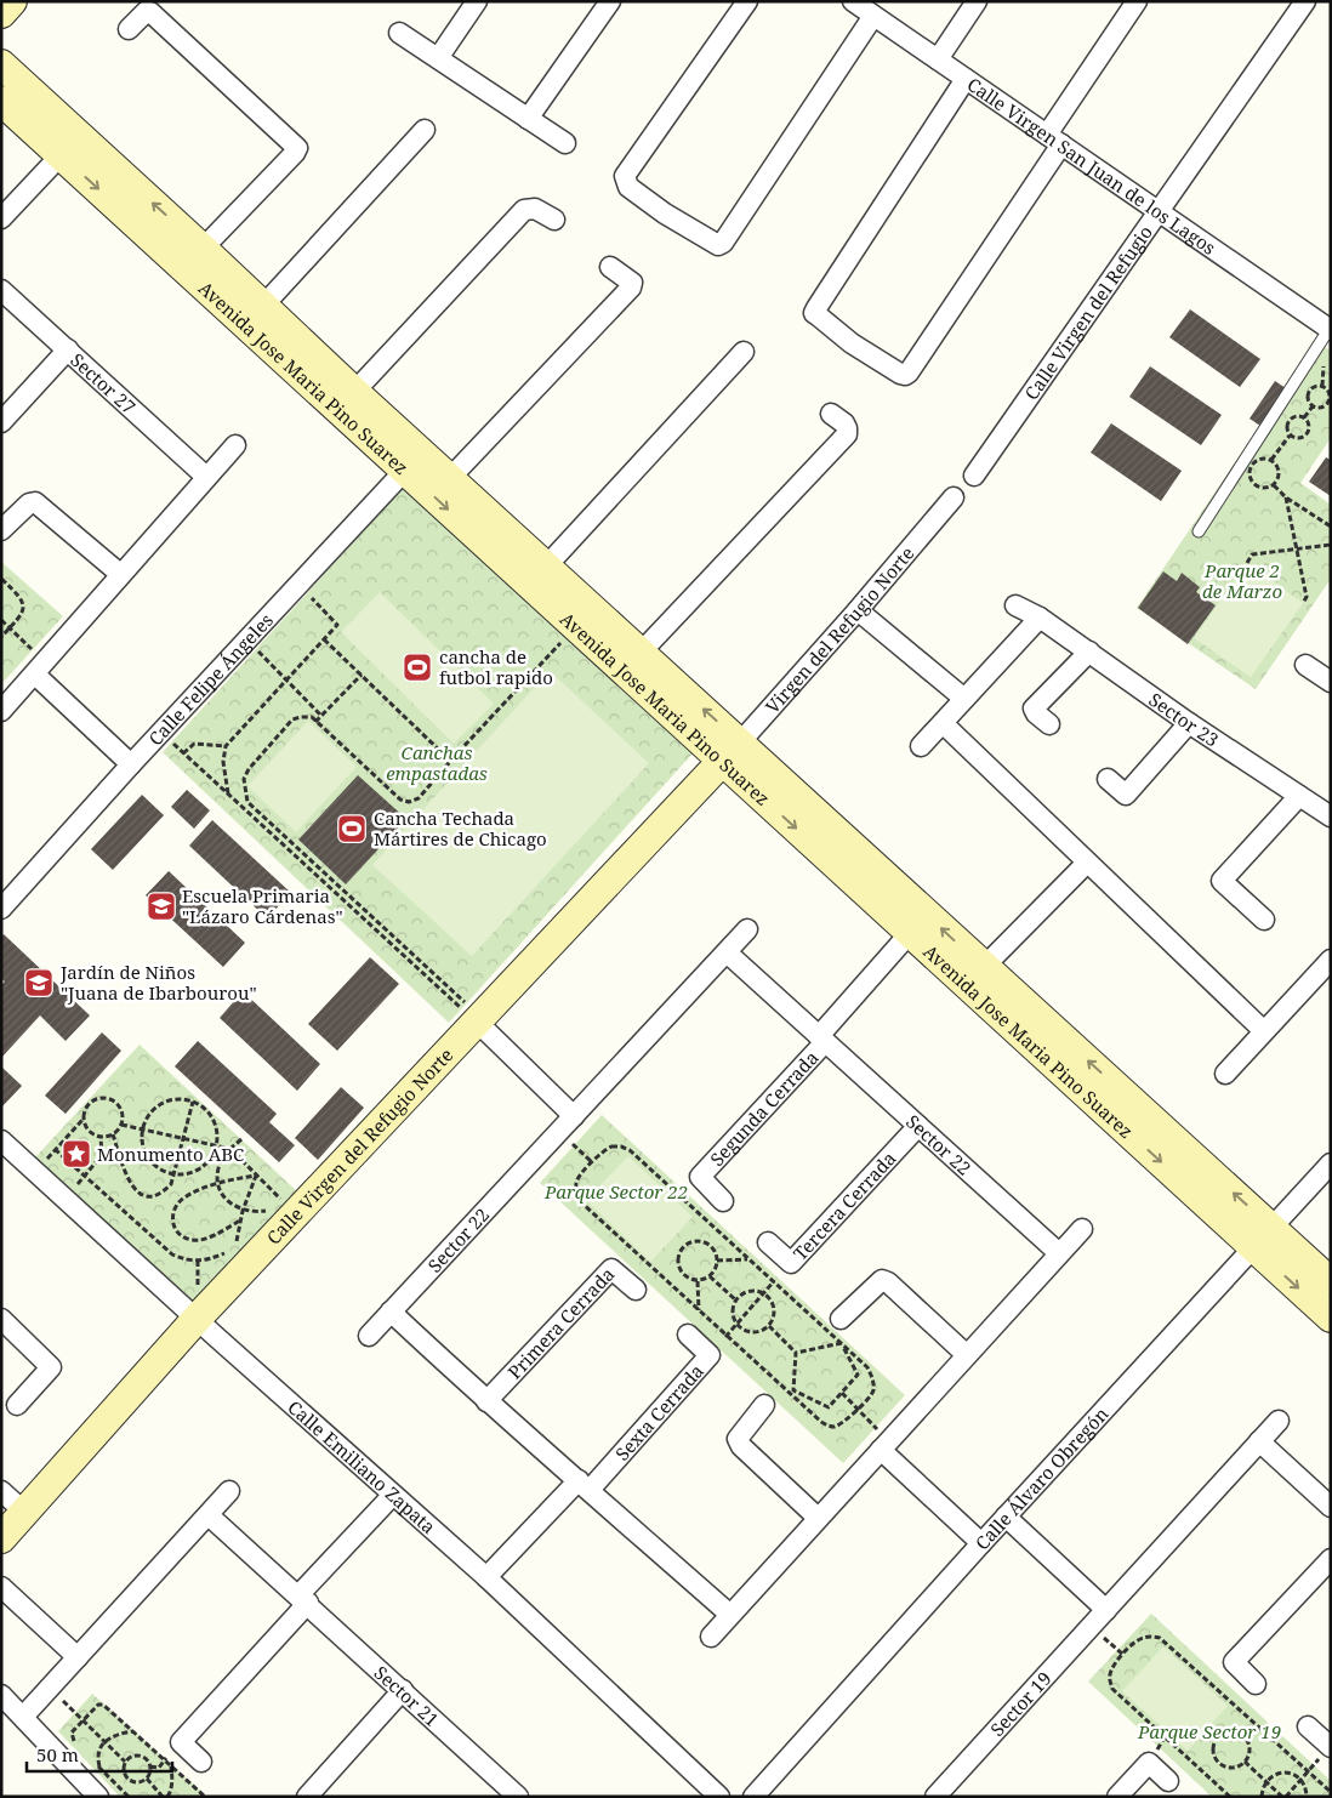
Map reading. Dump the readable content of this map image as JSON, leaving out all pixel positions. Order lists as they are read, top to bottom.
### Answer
{
  "streets": {
    "street": [
      "Calle Virgen San Juan de los Lagos",
      "Calle Virgen del Refugio",
      "Avenida Jose Maria Pino Suarez",
      "Sector 27",
      "Virgen del Refugio Norte",
      "Calle Felipe Ángeles",
      "Sector 23",
      "Segunda Cerrada",
      "Sector 22",
      "Calle Virgen del Refugio Norte",
      "Tercera Cerrada",
      "Primera Cerrada",
      "Sexta Cerrada",
      "Calle Emiliano Zapata",
      "Calle Álvaro Obregón",
      "Sector 21",
      "Sector 19"
    ]
  },
  "crossings": [
    ["Calle Virgen San Juan de los Lagos", "Calle Virgen del Refugio"],
    ["Avenida Jose Maria Pino Suarez", "Virgen del Refugio Norte"],
    ["Avenida Jose Maria Pino Suarez", "Calle Felipe Ángeles"],
    ["Avenida Jose Maria Pino Suarez", "Calle Virgen del Refugio Norte"],
    ["Avenida Jose Maria Pino Suarez", "Calle Álvaro Obregón"],
    ["Virgen del Refugio Norte", "Calle Virgen del Refugio Norte"],
    ["Segunda Cerrada", "Sector 22"],
    ["Sector 22", "Tercera Cerrada"],
    ["Calle Virgen del Refugio Norte", "Calle Emiliano Zapata"]
  ],
  "parks": [
    "Parque 2 de Marzo",
    "Canchas empastadas",
    "Parque Sector 22",
    "Parque Sector 19"
  ],
  "places": {
    "sports": ["cancha de futbol rapido", "Cancha Techada Mártires de Chicago"],
    "school or university": ["Escuela Primaria \"Lázaro Cárdenas\"", "Jardín de Niños \"Juana de Ibarbourou\""],
    "place": ["Monumento ABC"]
  },
  "scale_bar": "50 m"
}
